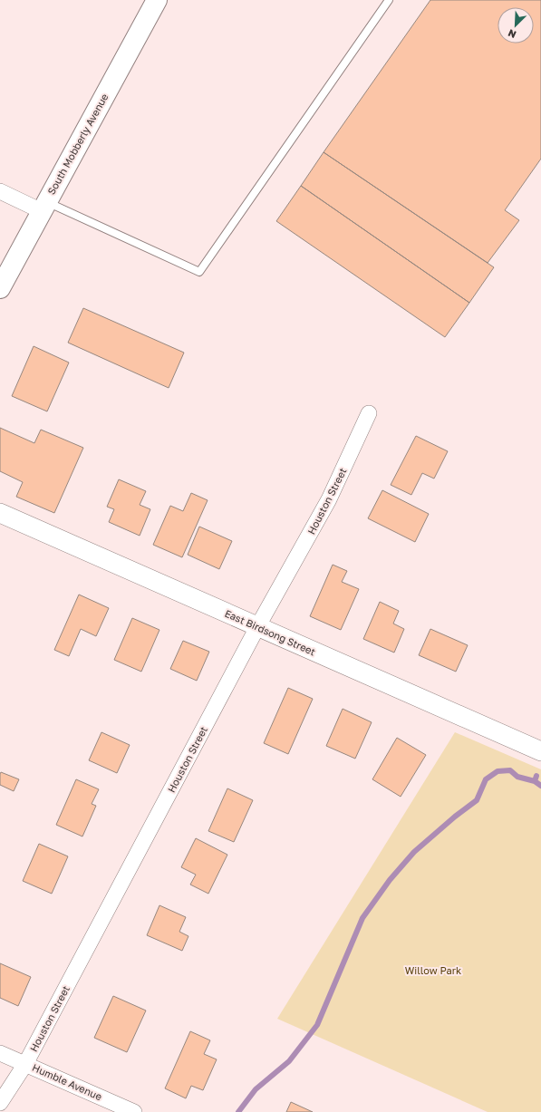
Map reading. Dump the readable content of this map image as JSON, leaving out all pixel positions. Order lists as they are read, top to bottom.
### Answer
{
  "streets": {
    "main road": ["South Mobberly Avenue"],
    "street": ["Houston Street", "East Birdsong Street", "Humble Avenue"]
  },
  "crossings": [
    ["Houston Street", "East Birdsong Street"],
    ["Houston Street", "Humble Avenue"]
  ],
  "parks": ["Willow Park"],
  "north": "bottom left"
}
